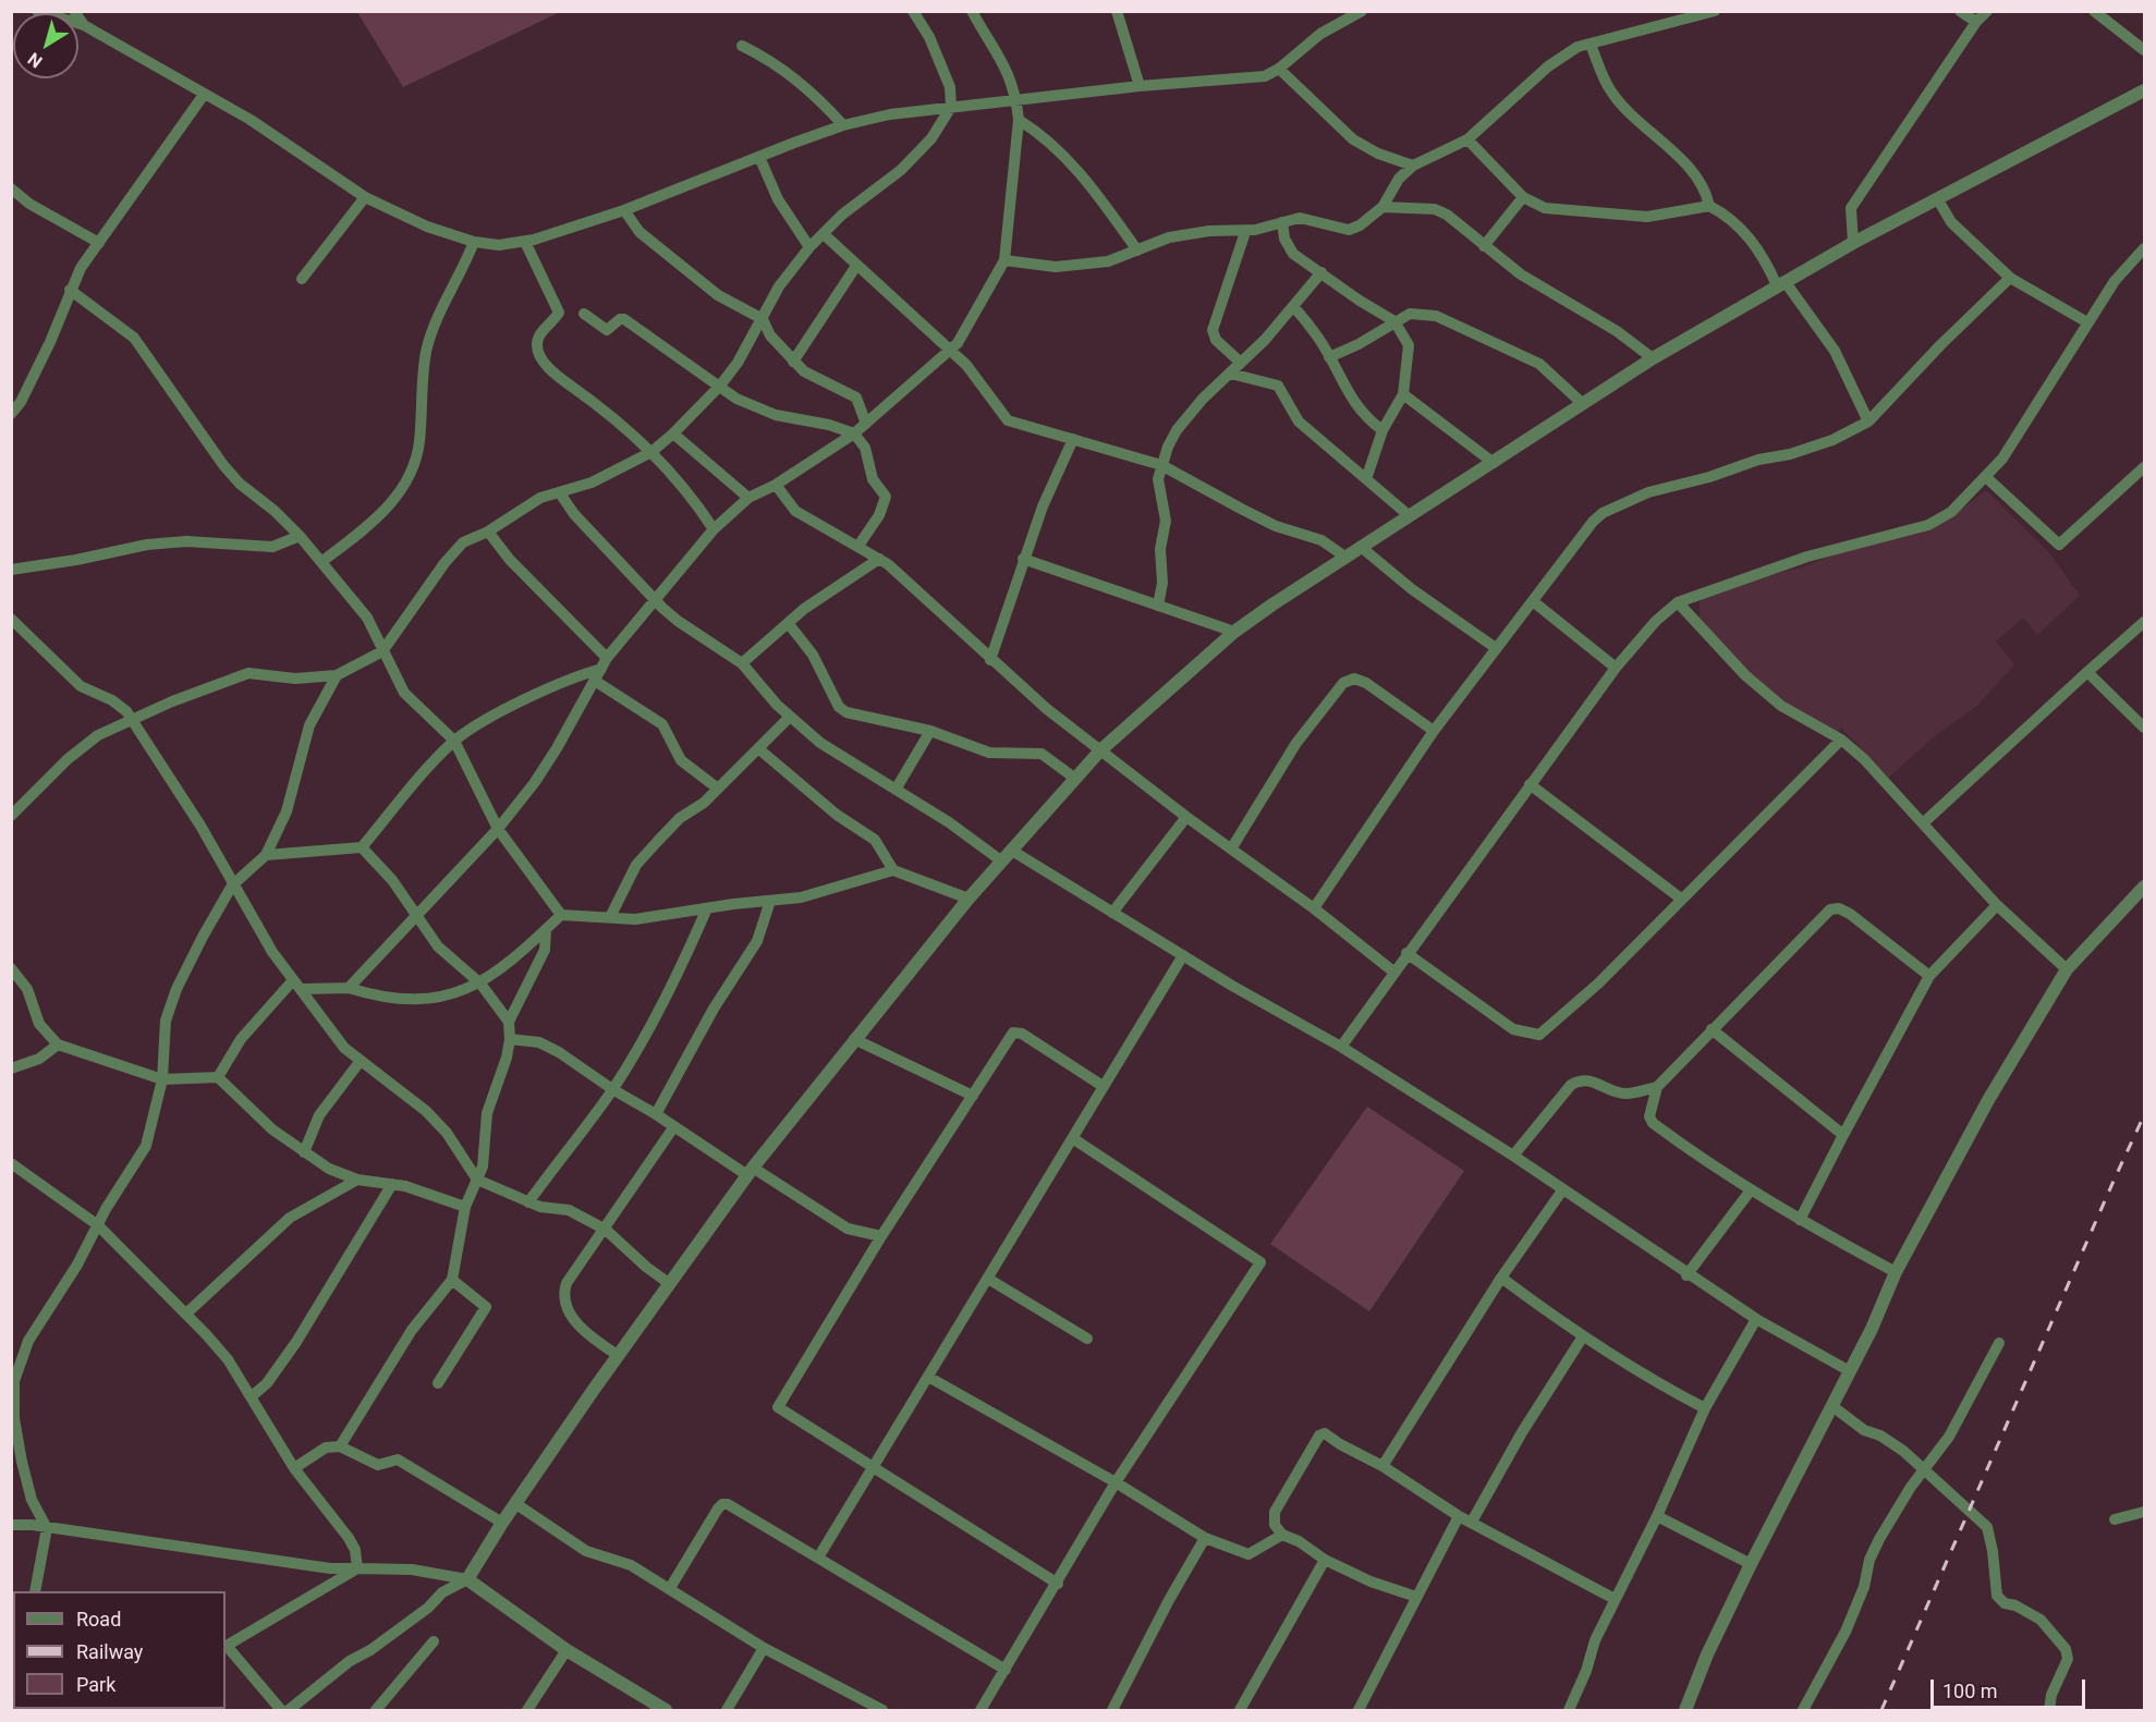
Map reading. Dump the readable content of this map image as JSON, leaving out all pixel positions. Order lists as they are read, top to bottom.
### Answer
{
  "legend": ["Road", "Railway", "Park"],
  "scale_bar": "100 m",
  "north": "bottom left"
}
